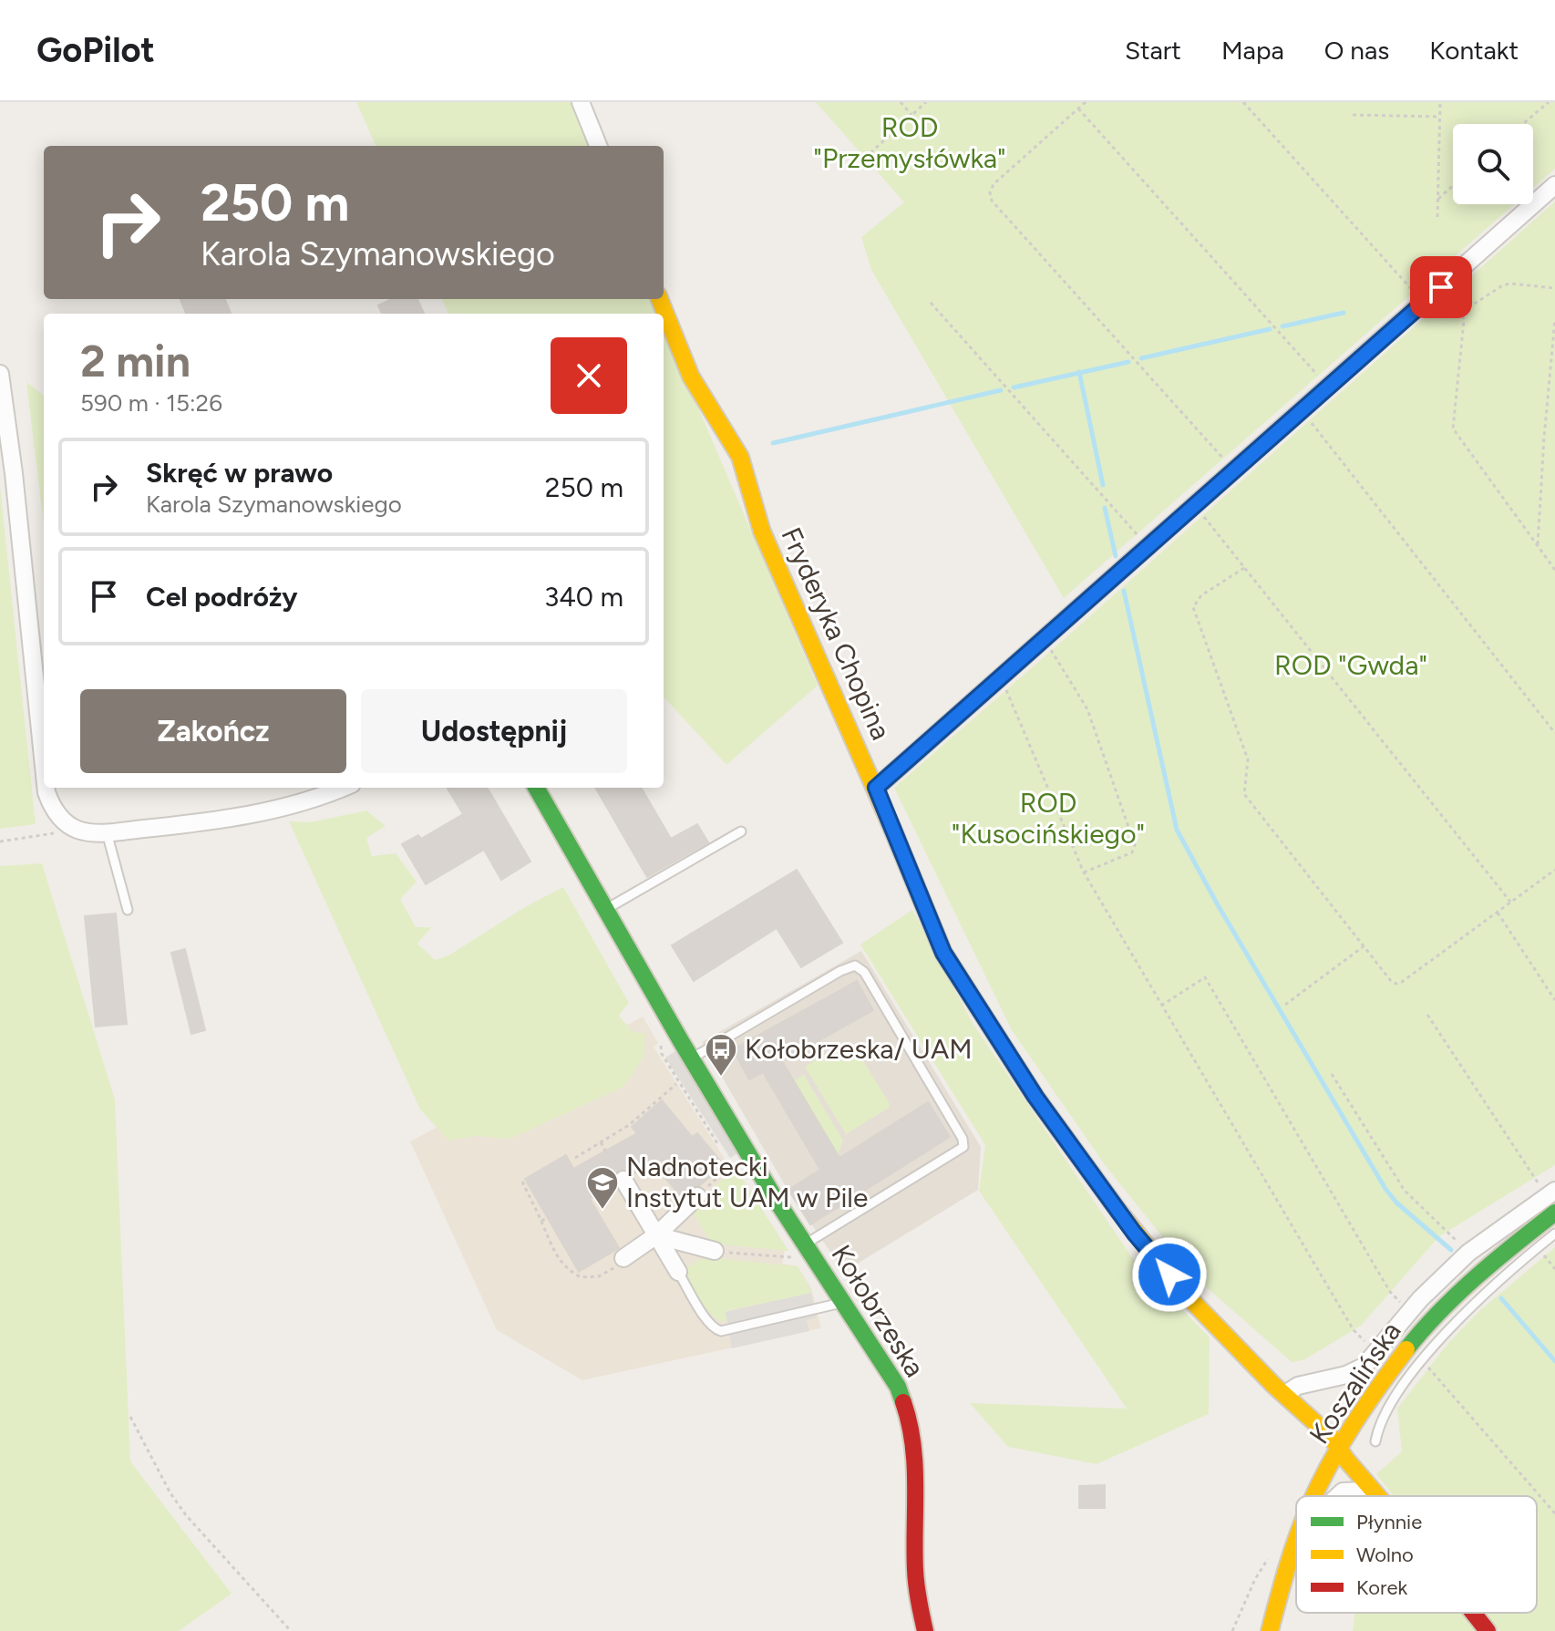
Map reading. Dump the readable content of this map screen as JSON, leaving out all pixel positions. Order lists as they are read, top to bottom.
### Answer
{
  "streets": {
    "street": ["Fryderyka Chopina", "Kołobrzeska", "Koszalińska"]
  },
  "crossings": [
    ["Fryderyka Chopina", "Koszalińska"]
  ],
  "parks": ["ROD \"Przemysłówka\"", "ROD \"Gwda\"", "ROD \"Kusocińskiego\""],
  "places": {
    "bus stop": ["Kołobrzeska/ UAM"],
    "school or university": ["Nadnotecki Instytut UAM w Pile"]
  },
  "legend": ["Płynnie", "Wolno", "Korek"],
  "page": {
    "header": "GoPilot",
    "nav": [
      "Start",
      "Mapa",
      "O nas",
      "Kontakt"
    ],
    "turn": ["250 m", "Karola Szymanowskiego"],
    "heading": ["2 min", "590 m · 15:26"],
    "list": [
      {
        "name": "Skręć w prawo",
        "note": "Karola Szymanowskiego",
        "value": "250 m"
      },
      {
        "name": "Cel podróży",
        "value": "340 m"
      }
    ],
    "buttons": ["Zakończ", "Udostępnij"]
  }
}
